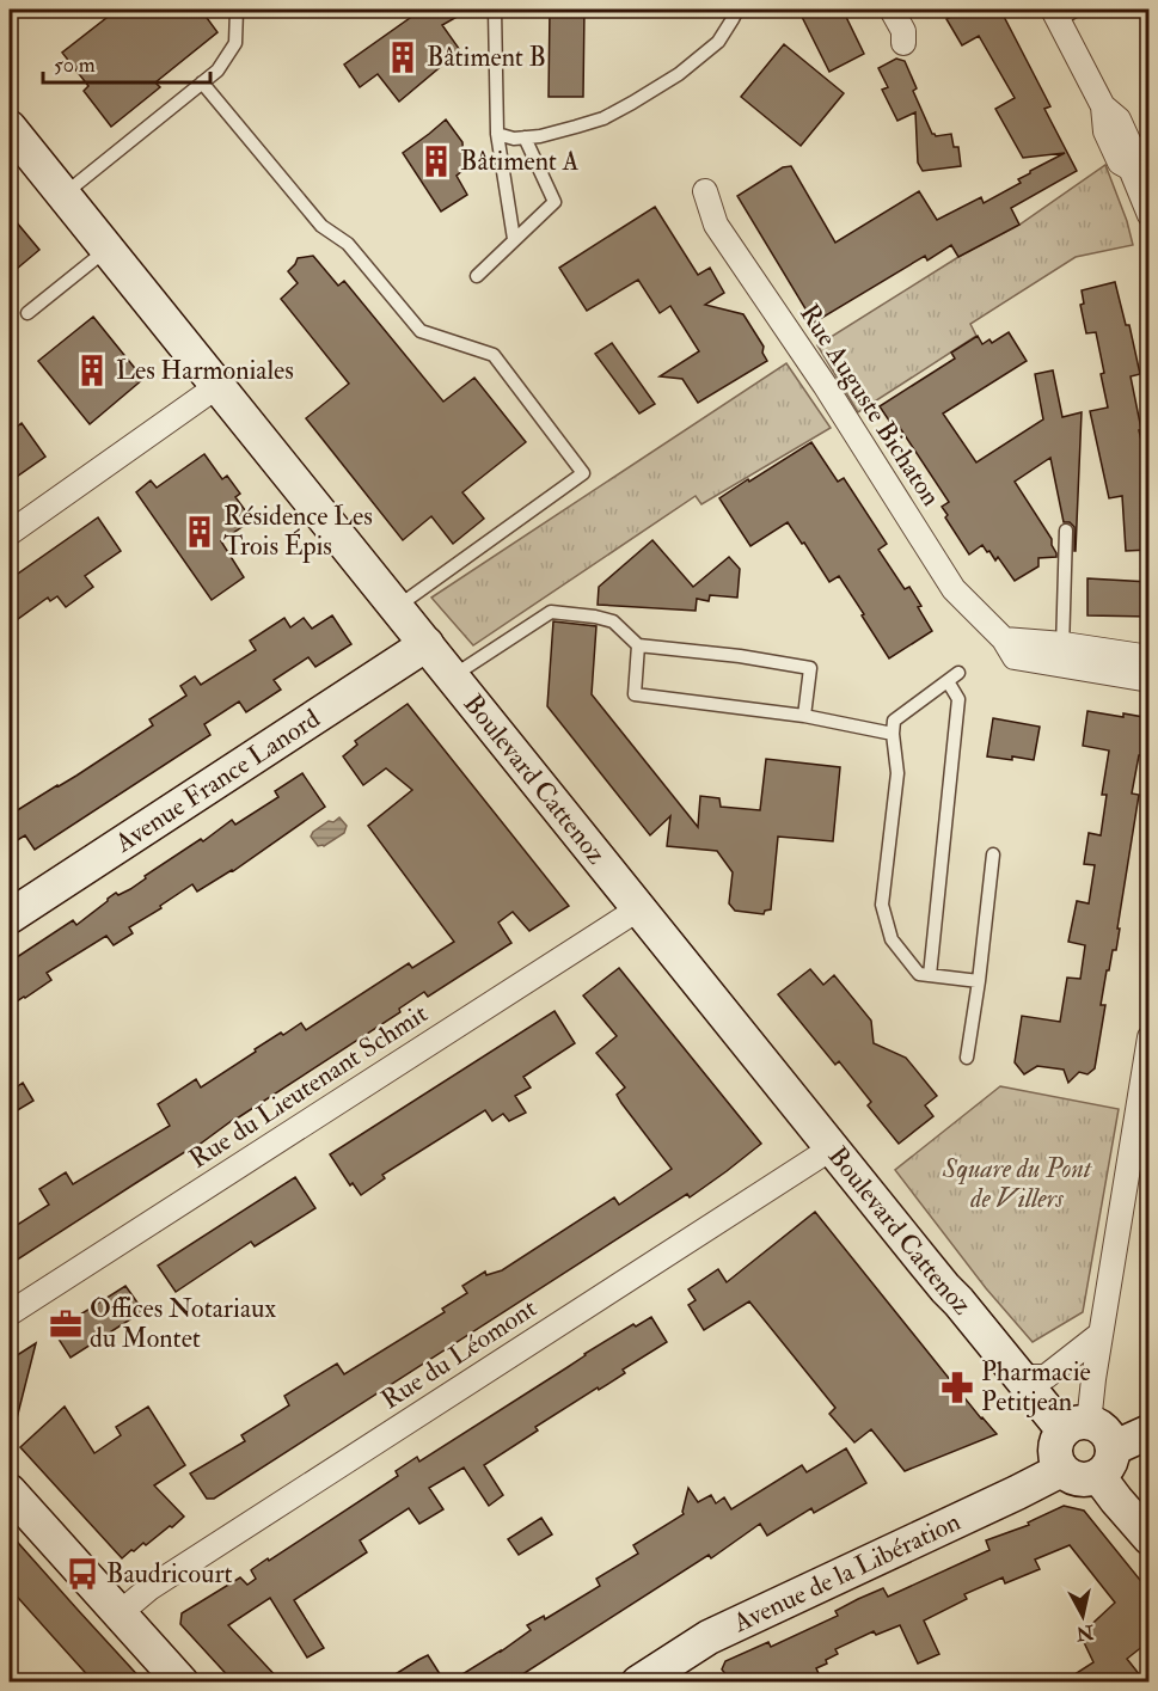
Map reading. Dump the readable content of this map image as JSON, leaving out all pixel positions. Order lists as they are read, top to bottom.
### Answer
{
  "streets": {
    "street": [
      "Rue Auguste Bichaton",
      "Avenue France Lanord",
      "Boulevard Cattenoz",
      "Rue du Lieutenant Schmit",
      "Rue du Léomont",
      "Avenue de la Libération"
    ]
  },
  "crossings": [
    ["Avenue France Lanord", "Boulevard Cattenoz"],
    ["Boulevard Cattenoz", "Rue du Lieutenant Schmit"],
    ["Boulevard Cattenoz", "Rue du Léomont"],
    ["Boulevard Cattenoz", "Avenue de la Libération"]
  ],
  "parks": ["Square du Pont de Villers"],
  "places": {
    "building": [
      "Bâtiment B",
      "Bâtiment A",
      "Les Harmoniales",
      "Résidence Les Trois Épis"
    ],
    "office": ["Offices Notariaux du Montet"],
    "pharmacy": ["Pharmacie Petitjean"],
    "bus stop": ["Baudricourt"]
  },
  "scale_bar": "50 m",
  "north": "bottom"
}
